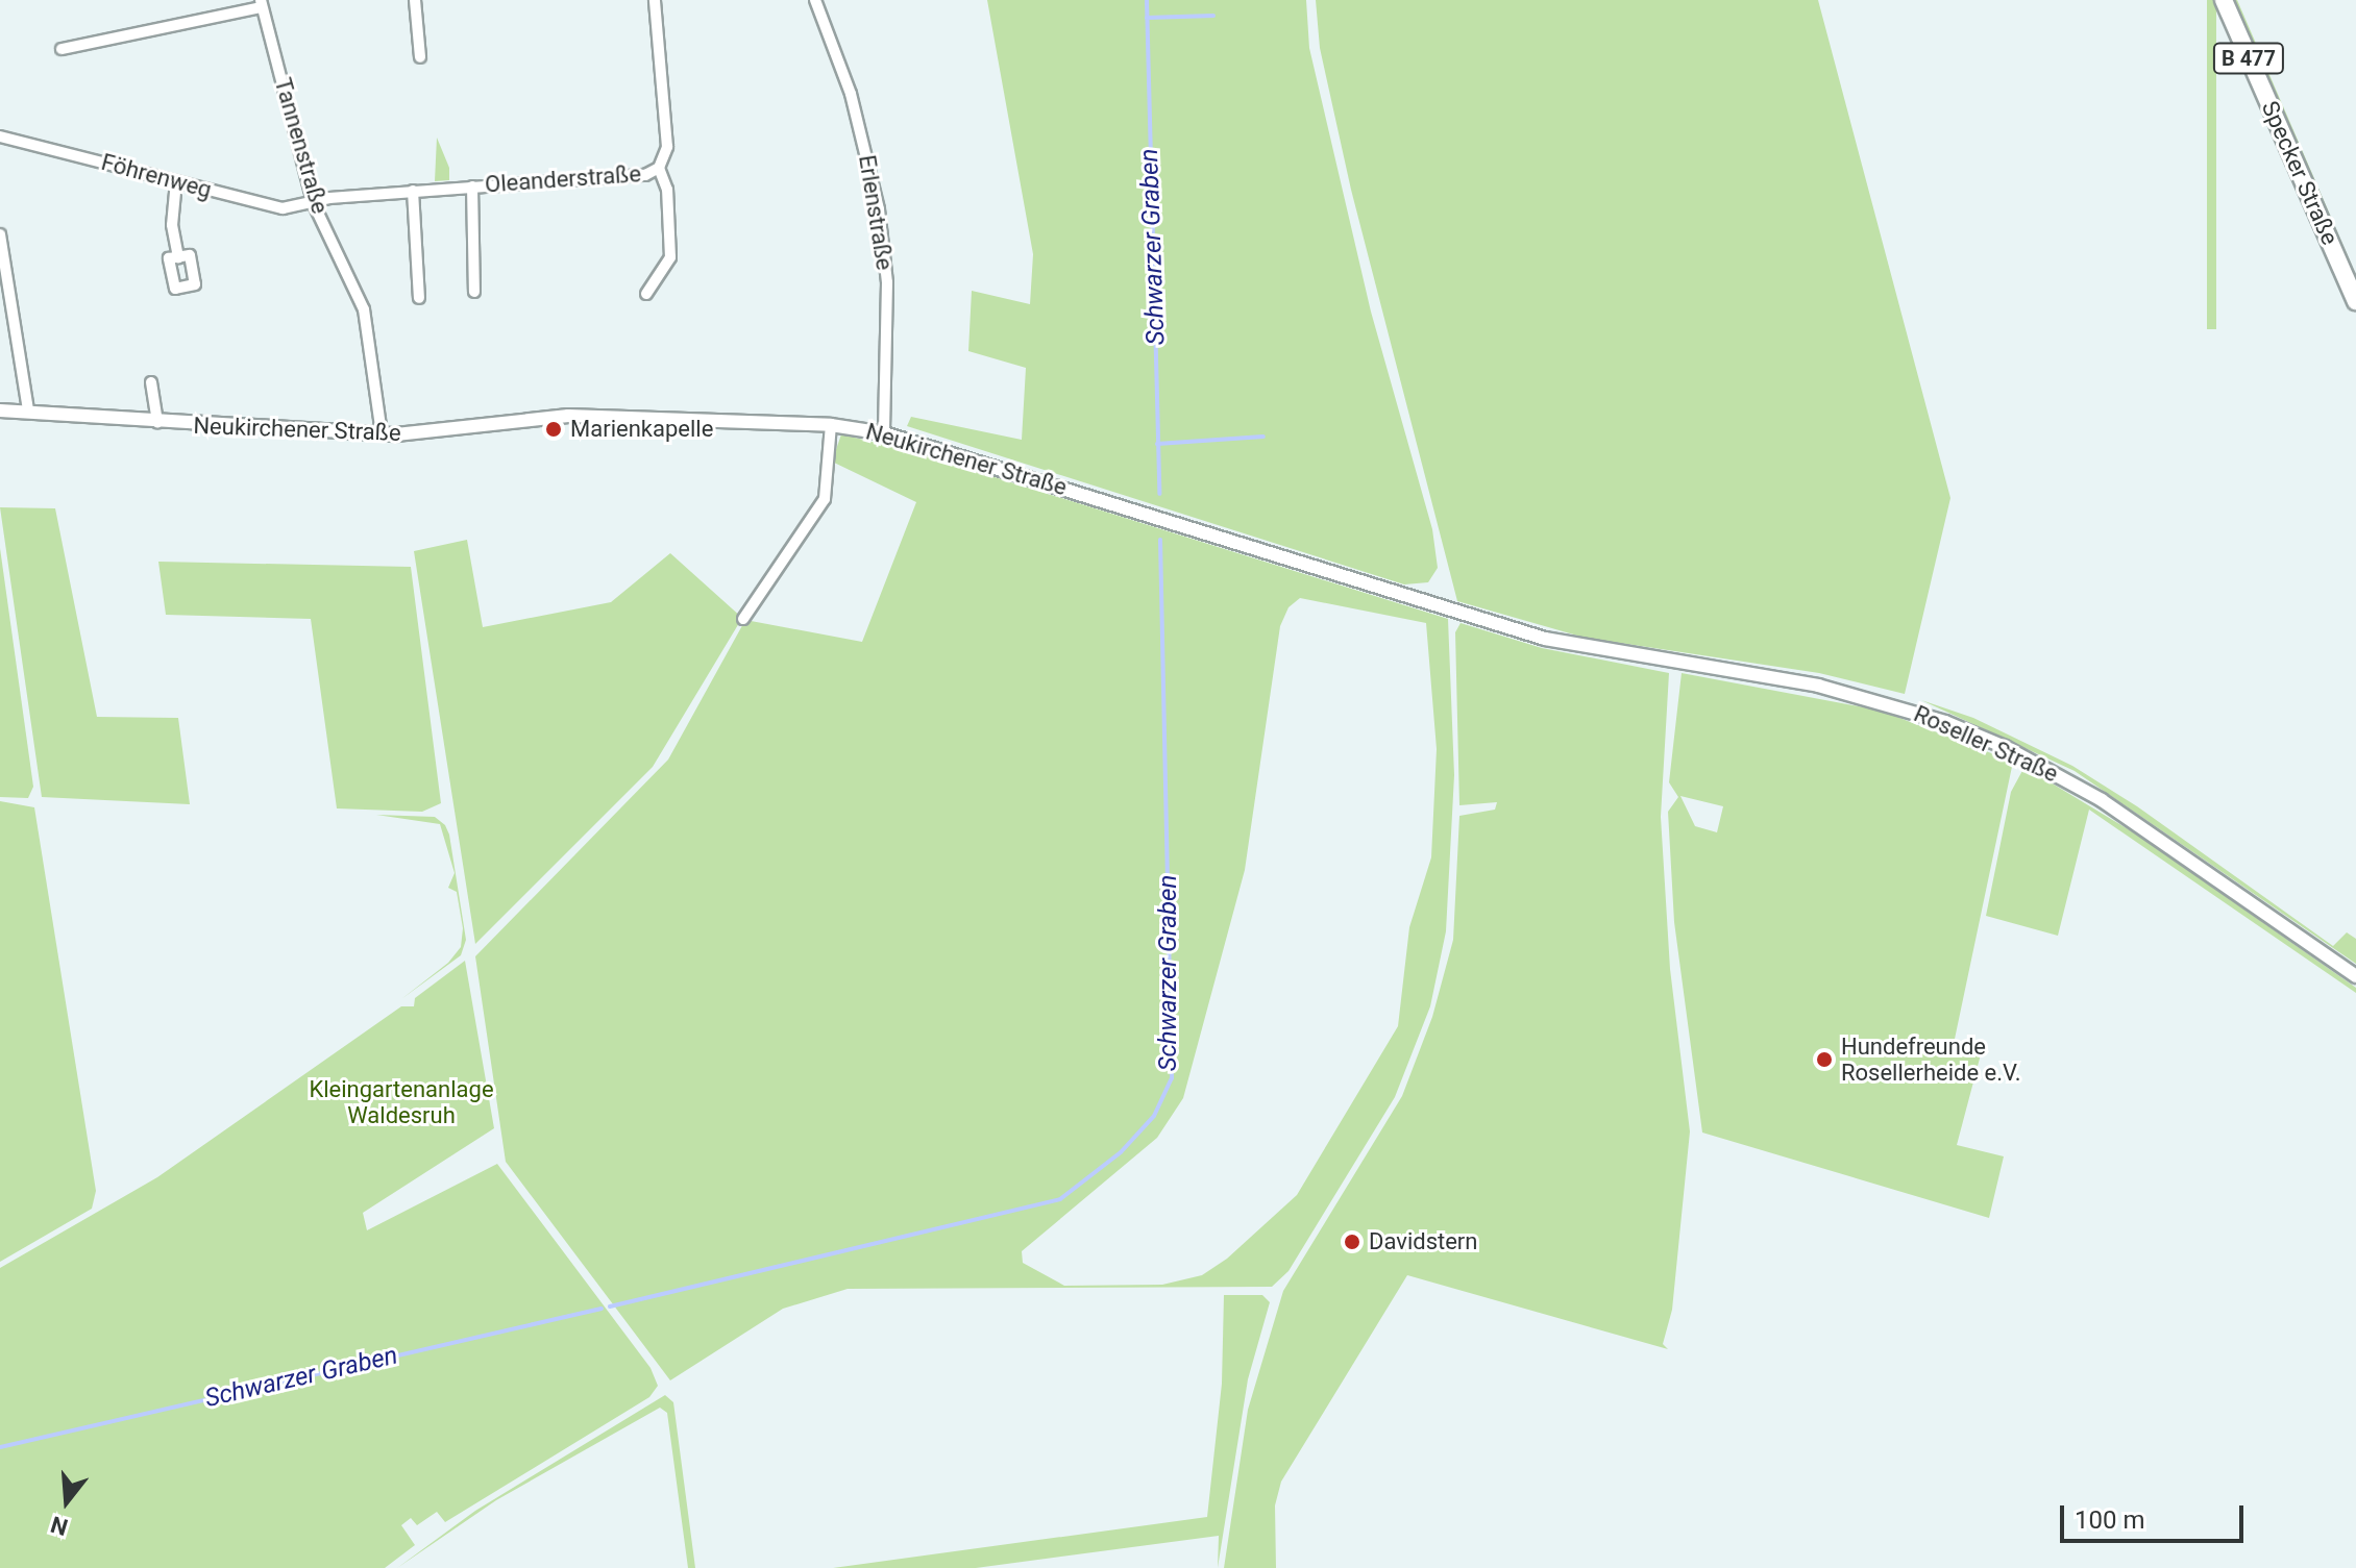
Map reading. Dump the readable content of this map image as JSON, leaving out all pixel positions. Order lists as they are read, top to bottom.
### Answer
{
  "streets": {
    "main road": ["B 477", "Specker Straße"],
    "street": [
      "Tannenstraße",
      "Föhrenweg",
      "Oleanderstraße",
      "Erlenstraße",
      "Neukirchener Straße",
      "Roseller Straße"
    ]
  },
  "crossings": [
    ["Tannenstraße", "Föhrenweg"],
    ["Tannenstraße", "Oleanderstraße"],
    ["Tannenstraße", "Neukirchener Straße"],
    ["Föhrenweg", "Oleanderstraße"],
    ["Erlenstraße", "Neukirchener Straße"],
    ["Neukirchener Straße", "Roseller Straße"]
  ],
  "water": ["Schwarzer Graben"],
  "parks": ["Kleingartenanlage Waldesruh"],
  "places": ["Marienkapelle", "Hundefreunde Rosellerheide e.V.", "Davidstern"],
  "scale_bar": "100 m",
  "north": "bottom"
}
